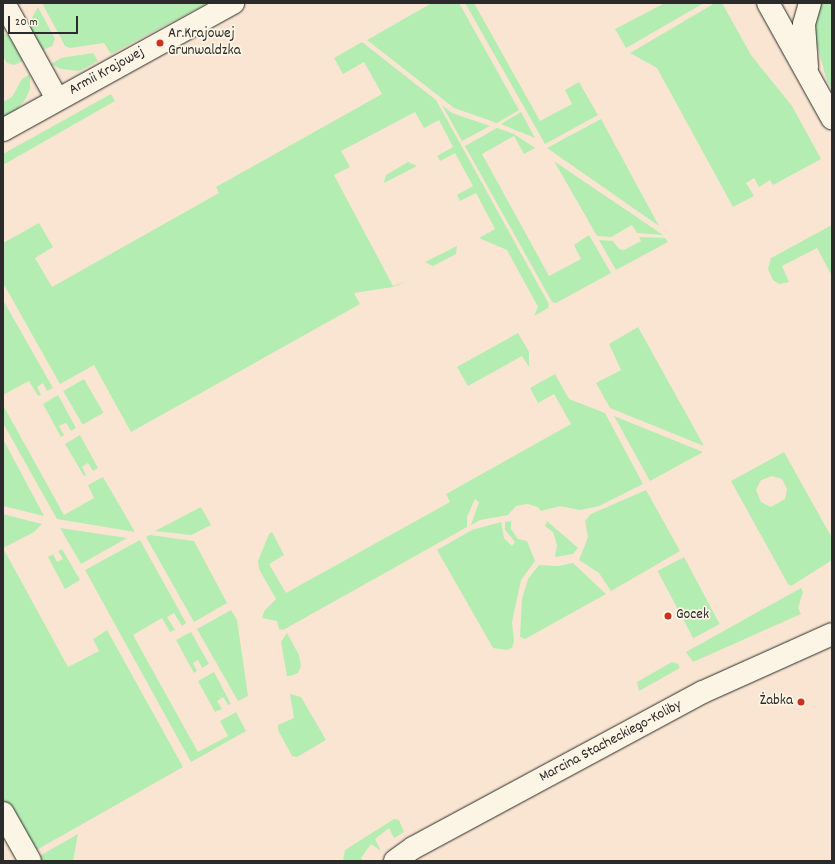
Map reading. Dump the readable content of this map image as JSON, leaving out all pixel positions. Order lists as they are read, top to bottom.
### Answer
{
  "streets": {
    "street": ["Armii Krajowej", "Marcina Stacheckiego-Koliby"]
  },
  "places": ["Ar.Krajowej Grunwaldzka", "Gocek", "Żabka"],
  "scale_bar": "20 m"
}
